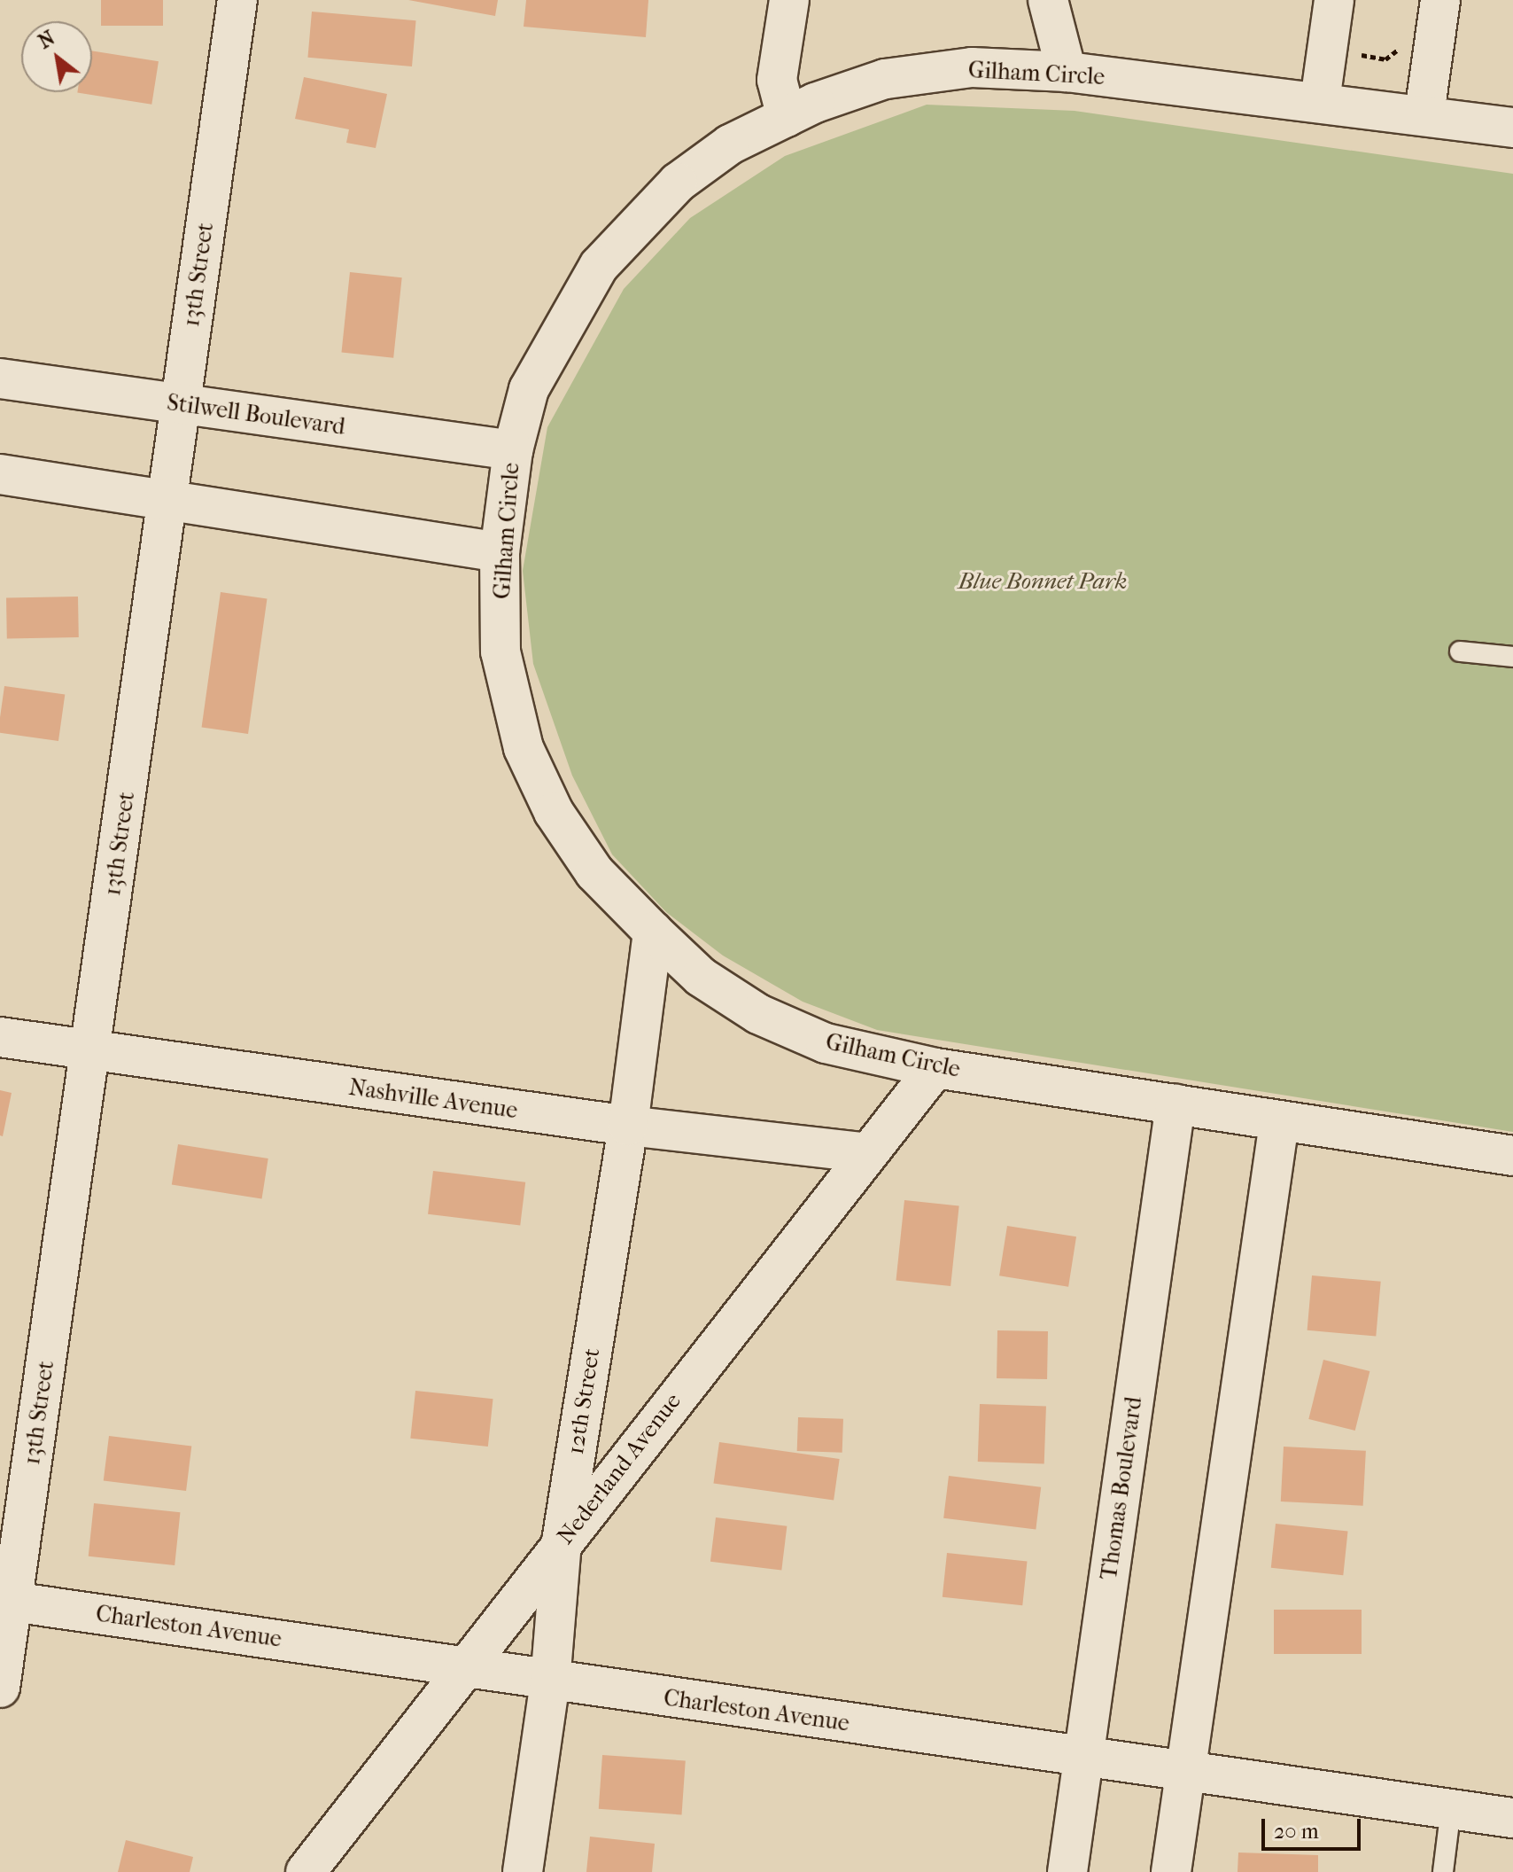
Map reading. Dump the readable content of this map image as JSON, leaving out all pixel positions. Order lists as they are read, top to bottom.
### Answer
{
  "streets": {
    "street": [
      "Gilham Circle",
      "13th Street",
      "Stilwell Boulevard",
      "Nashville Avenue",
      "12th Street",
      "Nederland Avenue",
      "Thomas Boulevard",
      "Charleston Avenue"
    ]
  },
  "crossings": [
    ["Gilham Circle", "Stilwell Boulevard"],
    ["Gilham Circle", "12th Street"],
    ["Gilham Circle", "Nederland Avenue"],
    ["Gilham Circle", "Thomas Boulevard"],
    ["13th Street", "Stilwell Boulevard"],
    ["13th Street", "Nashville Avenue"],
    ["13th Street", "Charleston Avenue"],
    ["Nashville Avenue", "12th Street"],
    ["Nashville Avenue", "Nederland Avenue"],
    ["12th Street", "Nederland Avenue"],
    ["12th Street", "Charleston Avenue"],
    ["Nederland Avenue", "Charleston Avenue"],
    ["Thomas Boulevard", "Charleston Avenue"]
  ],
  "parks": ["Blue Bonnet Park"],
  "scale_bar": "20 m",
  "north": "top left"
}
